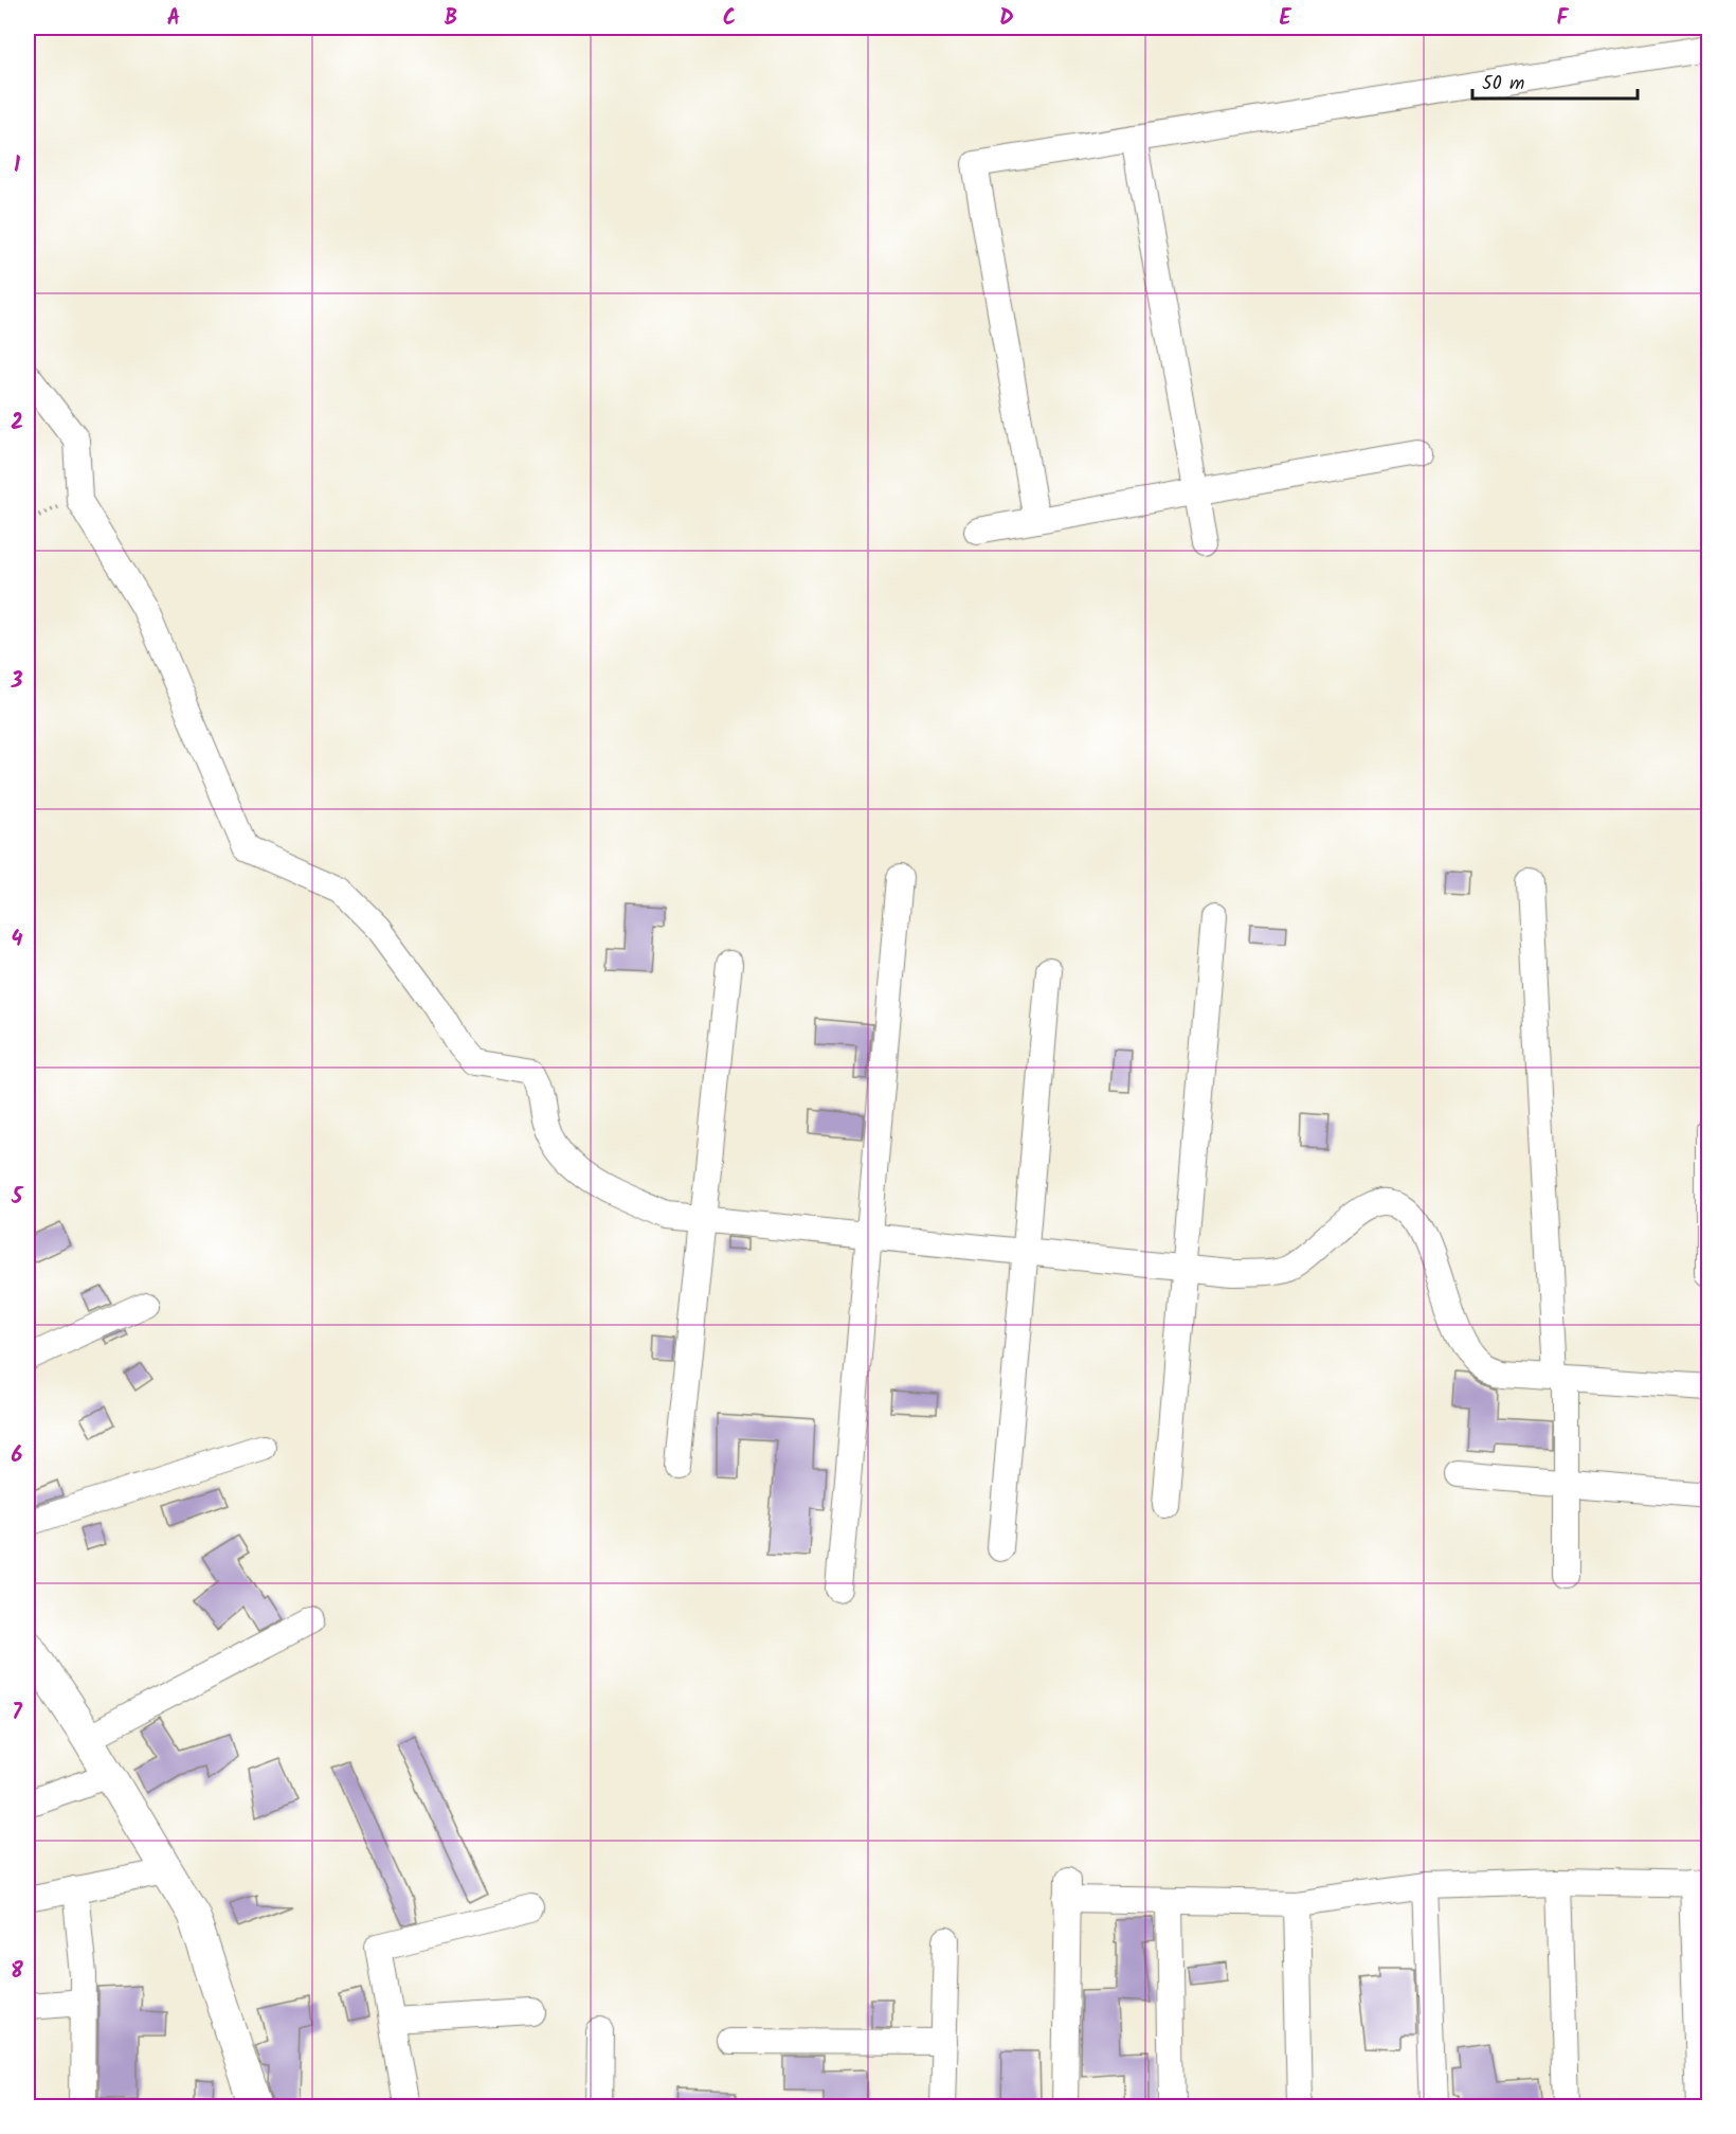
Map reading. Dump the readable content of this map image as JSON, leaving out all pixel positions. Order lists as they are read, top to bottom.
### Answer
{
  "scale_bar": "50 m",
  "grid": {
    "columns": [
      "A",
      "B",
      "C",
      "D",
      "E",
      "F"
    ],
    "rows": [
      "1",
      "2",
      "3",
      "4",
      "5",
      "6",
      "7",
      "8"
    ]
  }
}
